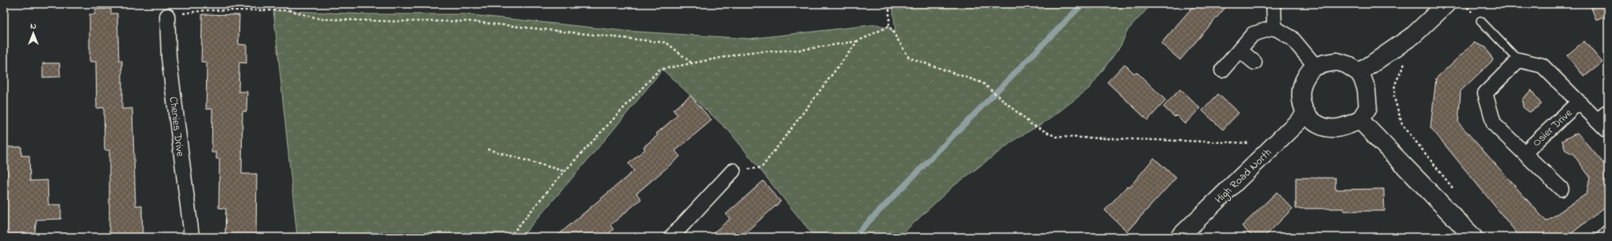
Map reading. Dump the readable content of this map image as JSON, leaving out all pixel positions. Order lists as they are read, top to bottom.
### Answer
{
  "streets": {
    "street": ["Chenies Drive", "Osier Drive", "High Road North"]
  },
  "north": "top"
}
